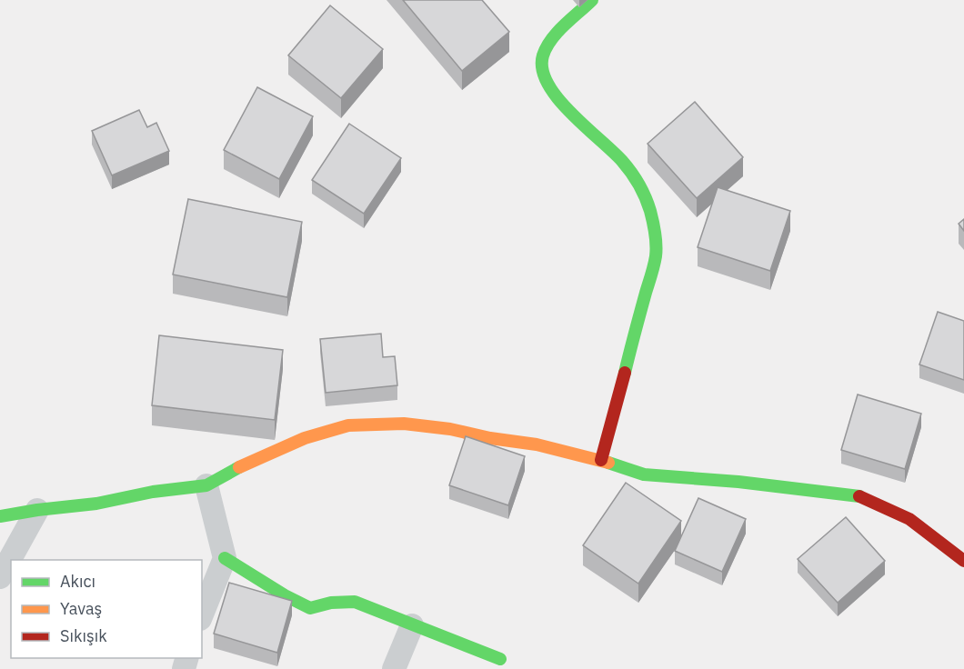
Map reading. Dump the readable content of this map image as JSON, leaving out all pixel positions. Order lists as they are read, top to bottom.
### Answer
{
  "legend": ["Akıcı", "Yavaş", "Sıkışık"]
}
